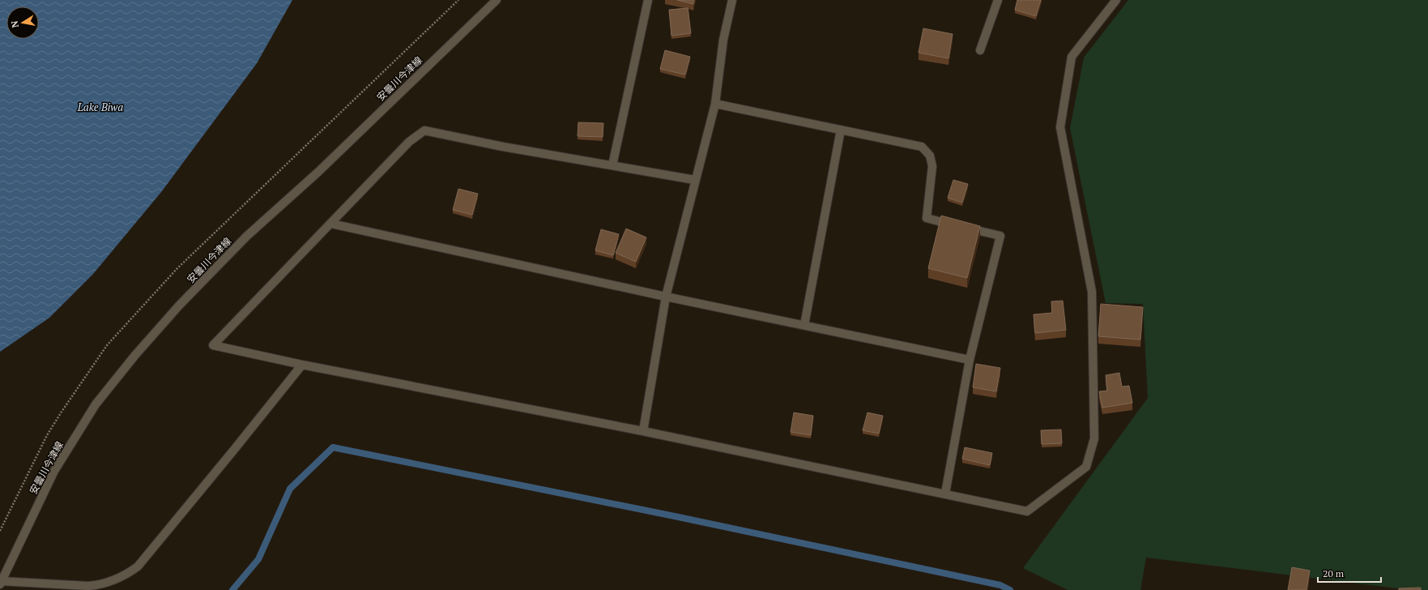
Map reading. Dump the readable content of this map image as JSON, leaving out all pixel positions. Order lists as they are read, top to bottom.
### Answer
{
  "streets": {
    "street": ["安曇川今津線"]
  },
  "water": ["Lake Biwa"],
  "scale_bar": "20 m",
  "north": "left"
}
